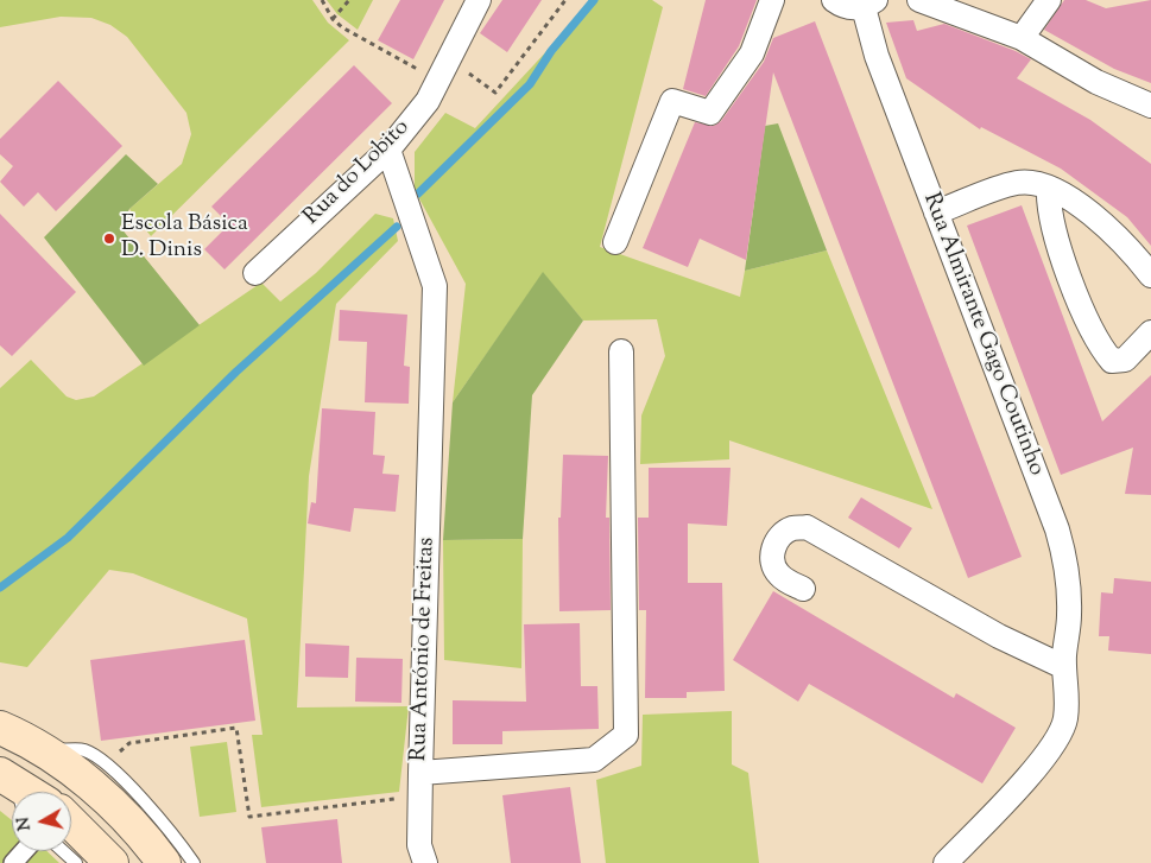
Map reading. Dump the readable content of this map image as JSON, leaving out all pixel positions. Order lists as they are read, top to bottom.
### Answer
{
  "streets": {
    "street": ["Rua do Lobito", "Rua Almirante Gago Coutinho", "Rua António de Freitas"]
  },
  "crossings": [
    ["Rua do Lobito", "Rua António de Freitas"]
  ],
  "places": ["Escola Básica D. Dinis"],
  "north": "left"
}
